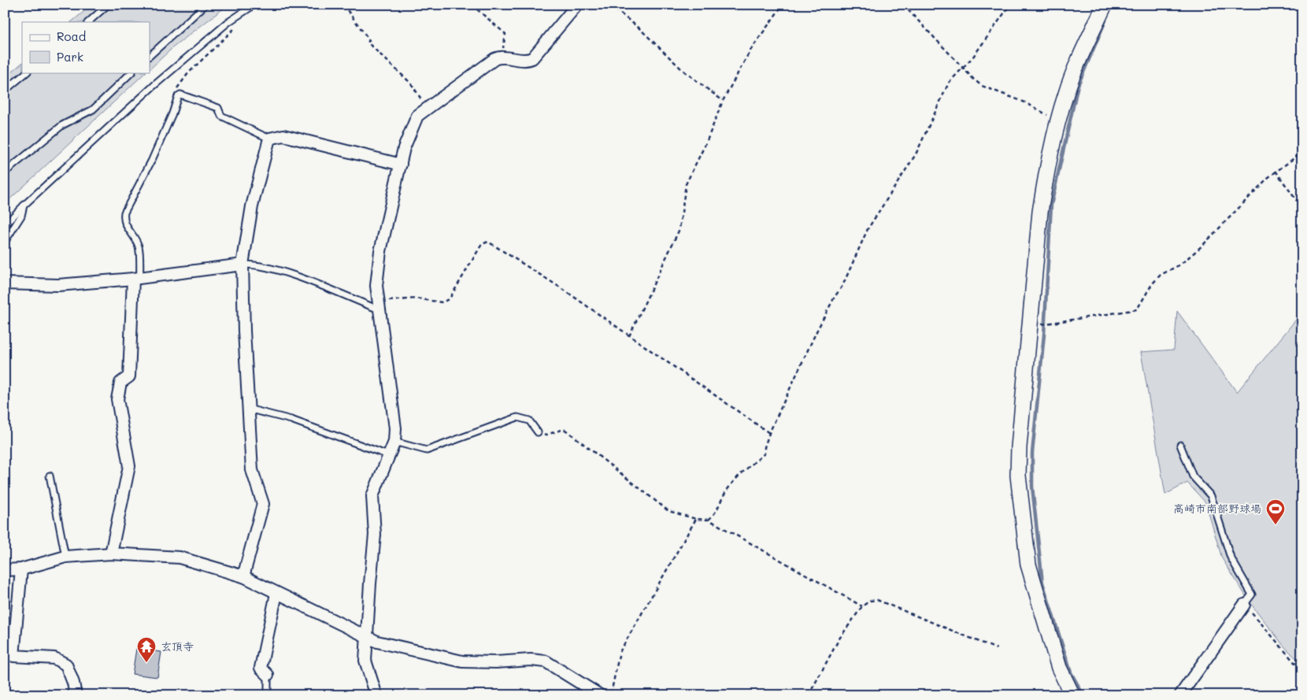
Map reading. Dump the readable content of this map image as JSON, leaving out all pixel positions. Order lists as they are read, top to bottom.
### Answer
{
  "places": {
    "sports": ["高崎市南部野球場"],
    "temple": ["玄頂寺"]
  },
  "legend": ["Road", "Park"]
}
